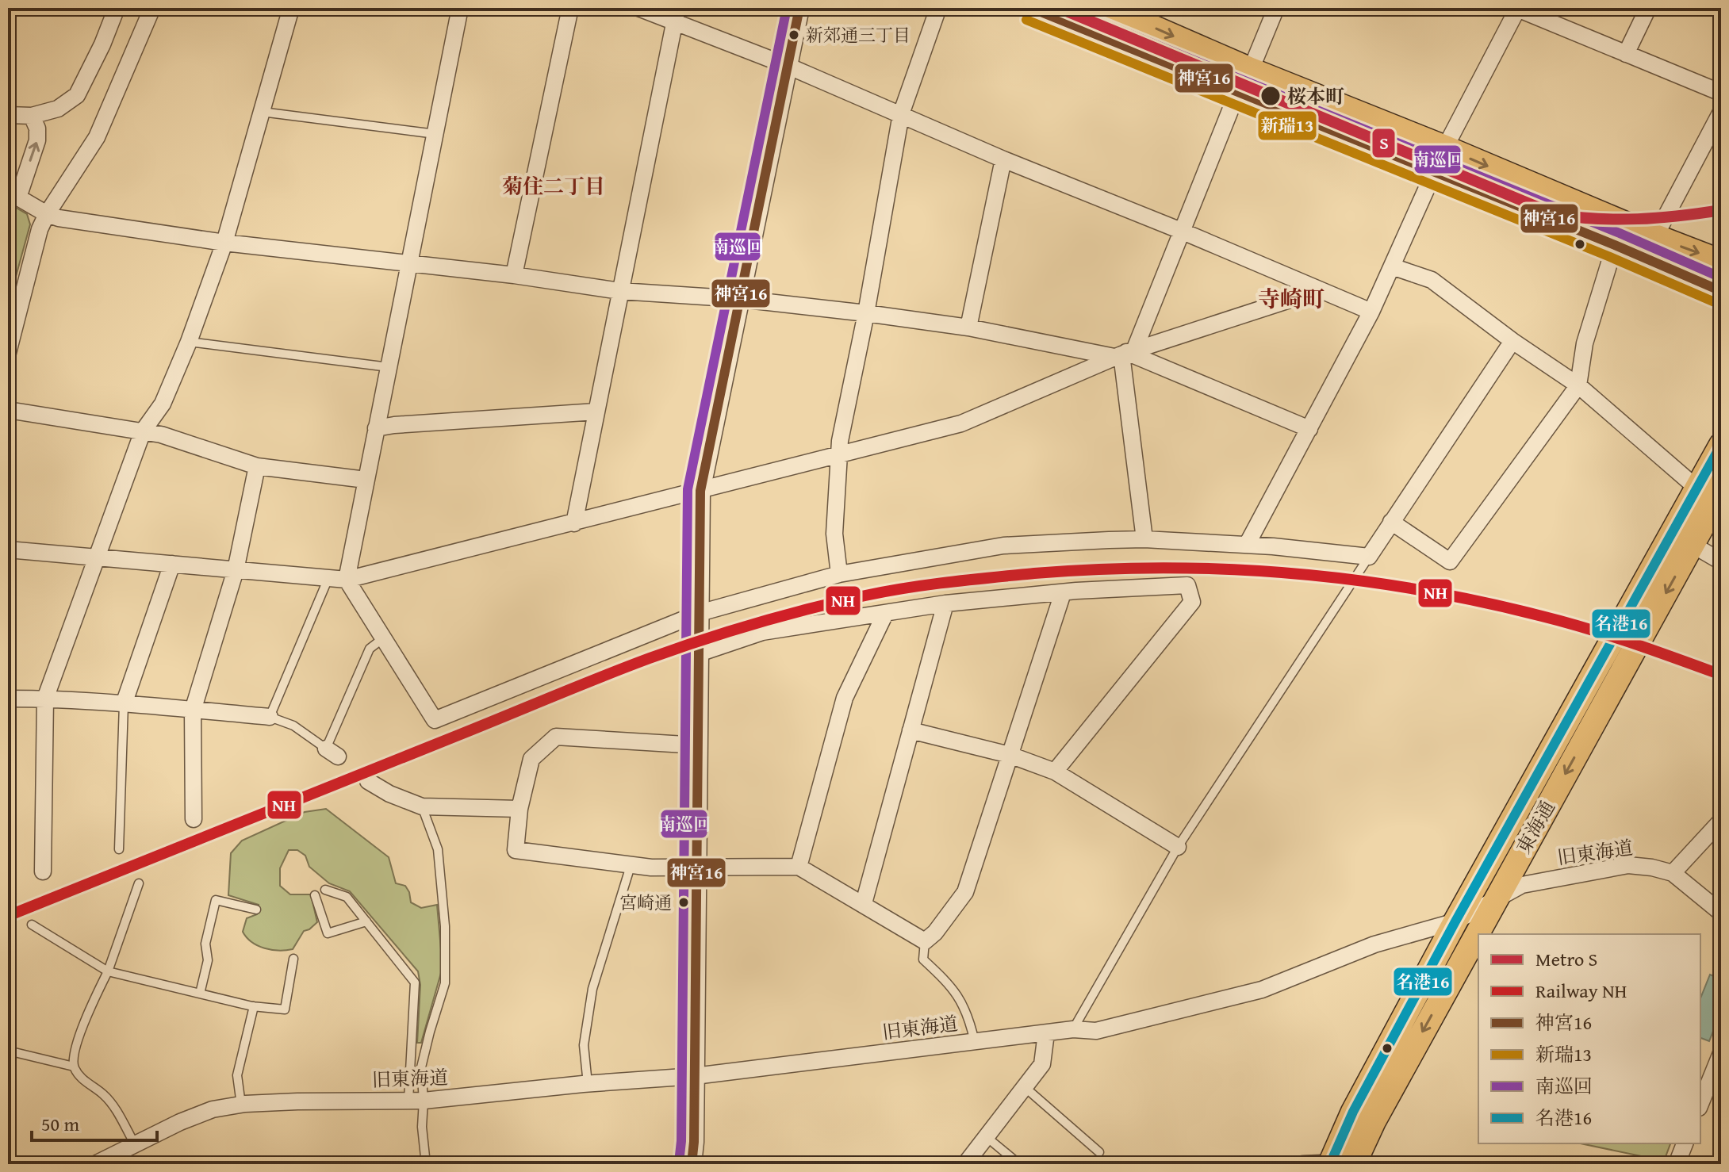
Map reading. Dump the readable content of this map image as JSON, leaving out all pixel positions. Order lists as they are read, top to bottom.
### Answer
{
  "streets": {
    "main road": ["東海通"],
    "street": ["旧東海道"]
  },
  "crossings": [
    ["東海通", "旧東海道"]
  ],
  "districts": ["菊住二丁目", "寺崎町"],
  "places": ["新郊通三丁目", "桜本町", "宮崎通"],
  "lines": [
    "metro line S",
    "transit line 神宮16",
    "transit line 南巡回",
    "transit line 新瑞13",
    "transit line 名港16",
    "rail line NH"
  ],
  "legend": [
    "Metro S",
    "Railway NH",
    "神宮16",
    "新瑞13",
    "南巡回",
    "名港16"
  ],
  "scale_bar": "50 m"
}
